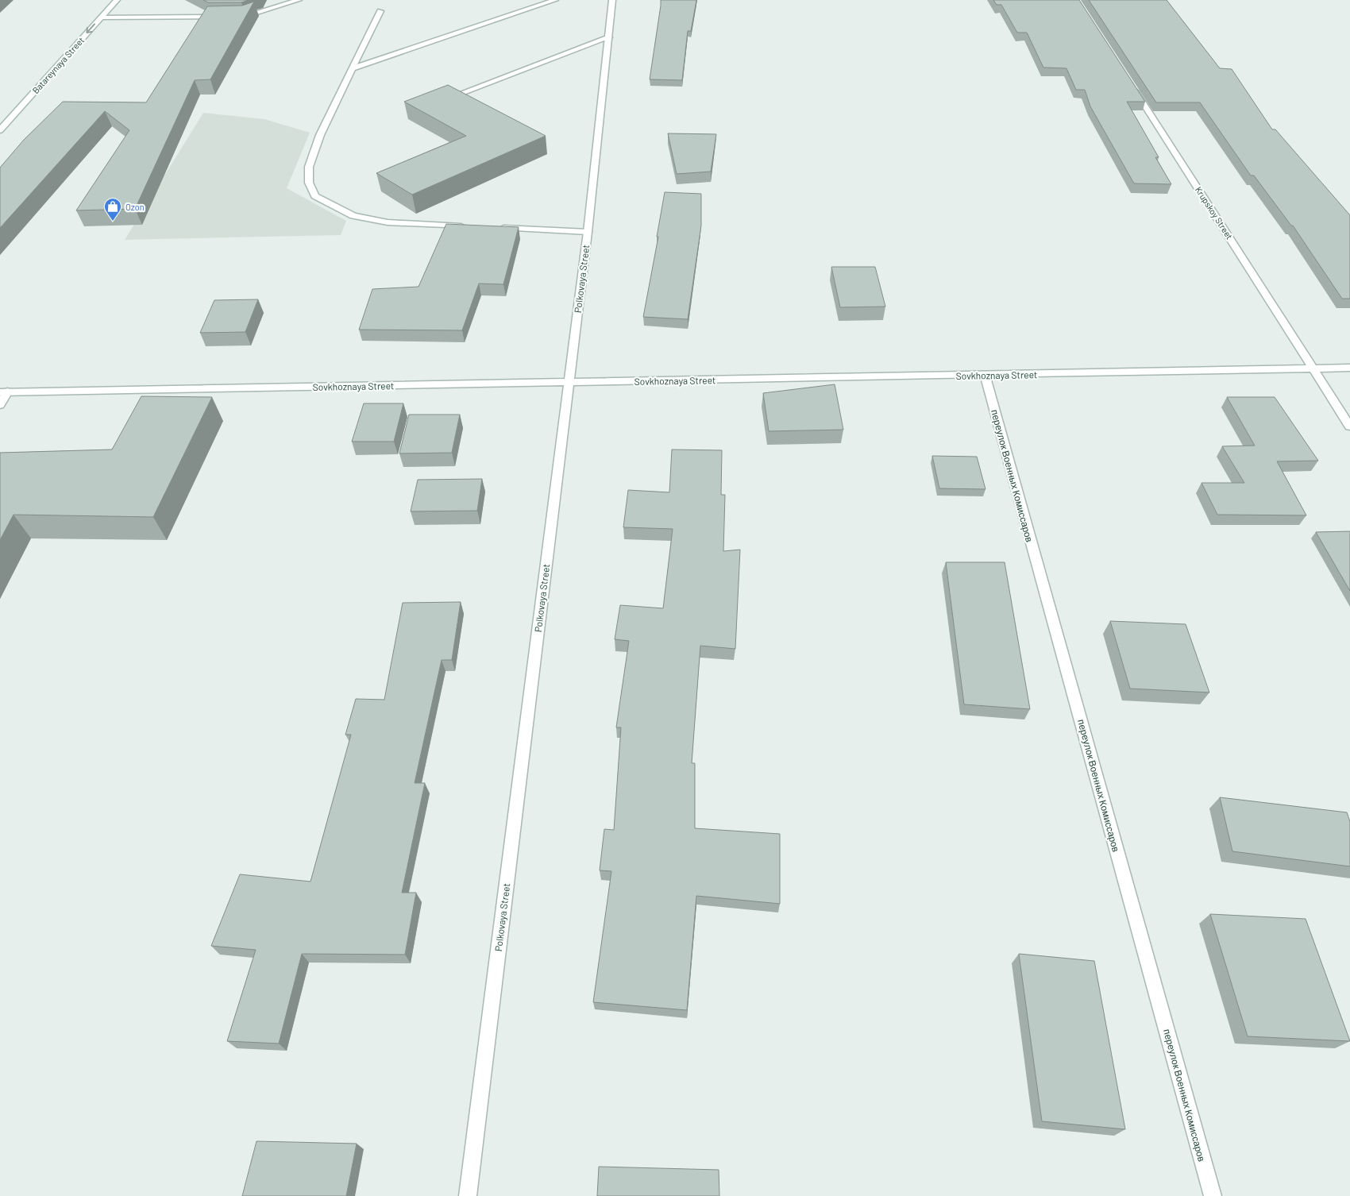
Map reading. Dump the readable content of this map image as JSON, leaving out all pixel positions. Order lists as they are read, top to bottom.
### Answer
{
  "streets": {
    "street": [
      "Batareynaya Street",
      "Krupskoy Street",
      "Polkovaya Street",
      "Sovkhoznaya Street",
      "переулок Военных Комиссаров"
    ]
  },
  "crossings": [
    ["Krupskoy Street", "Sovkhoznaya Street"],
    ["Polkovaya Street", "Sovkhoznaya Street"],
    ["Sovkhoznaya Street", "переулок Военных Комиссаров"]
  ],
  "one_way": ["Batareynaya Street"],
  "places": {
    "shop": ["Ozon"]
  }
}
